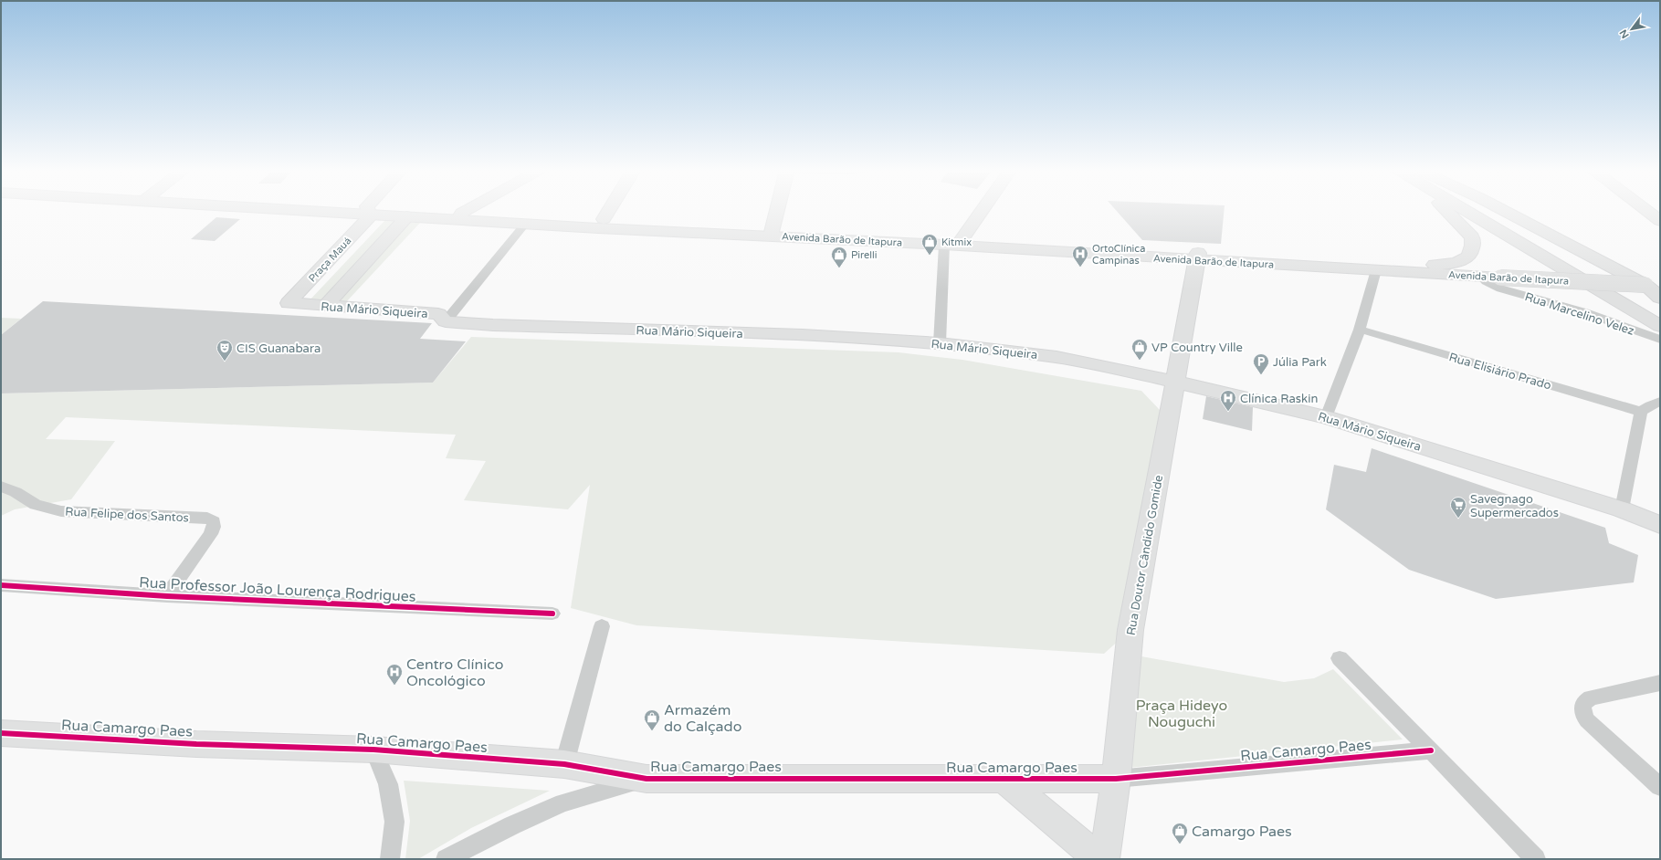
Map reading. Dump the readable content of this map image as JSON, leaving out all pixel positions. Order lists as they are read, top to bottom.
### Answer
{
  "streets": {
    "main road": [
      "Avenida Barão de Itapura",
      "Praça Mauá",
      "Rua Mário Siqueira",
      "Rua Doutor Cândido Gomide",
      "Rua Camargo Paes"
    ],
    "street": [
      "Rua Marcelino Velez",
      "Rua Elisiário Prado",
      "Rua Felipe dos Santos",
      "Rua Professor João Lourença Rodrigues"
    ]
  },
  "crossings": [
    ["Avenida Barão de Itapura", "Praça Mauá"],
    ["Avenida Barão de Itapura", "Rua Marcelino Velez"],
    ["Avenida Barão de Itapura", "Rua Doutor Cândido Gomide"],
    ["Praça Mauá", "Rua Mário Siqueira"],
    ["Rua Mário Siqueira", "Rua Doutor Cândido Gomide"],
    ["Rua Felipe dos Santos", "Rua Professor João Lourença Rodrigues"],
    ["Rua Doutor Cândido Gomide", "Rua Camargo Paes"]
  ],
  "parks": ["Praça Hideyo Nouguchi"],
  "places": {
    "shop": [
      "Kitmix",
      "Pirelli",
      "VP Country Ville",
      "Armazém do Calçado",
      "Camargo Paes"
    ],
    "hospital": ["OrtoClínica Campinas", "Clínica Raskin", "Centro Clínico Oncológico"],
    "theatre": ["CIS Guanabara"],
    "parking": ["Júlia Park"],
    "supermarket": ["Savegnago Supermercados"]
  },
  "north": "bottom left"
}
